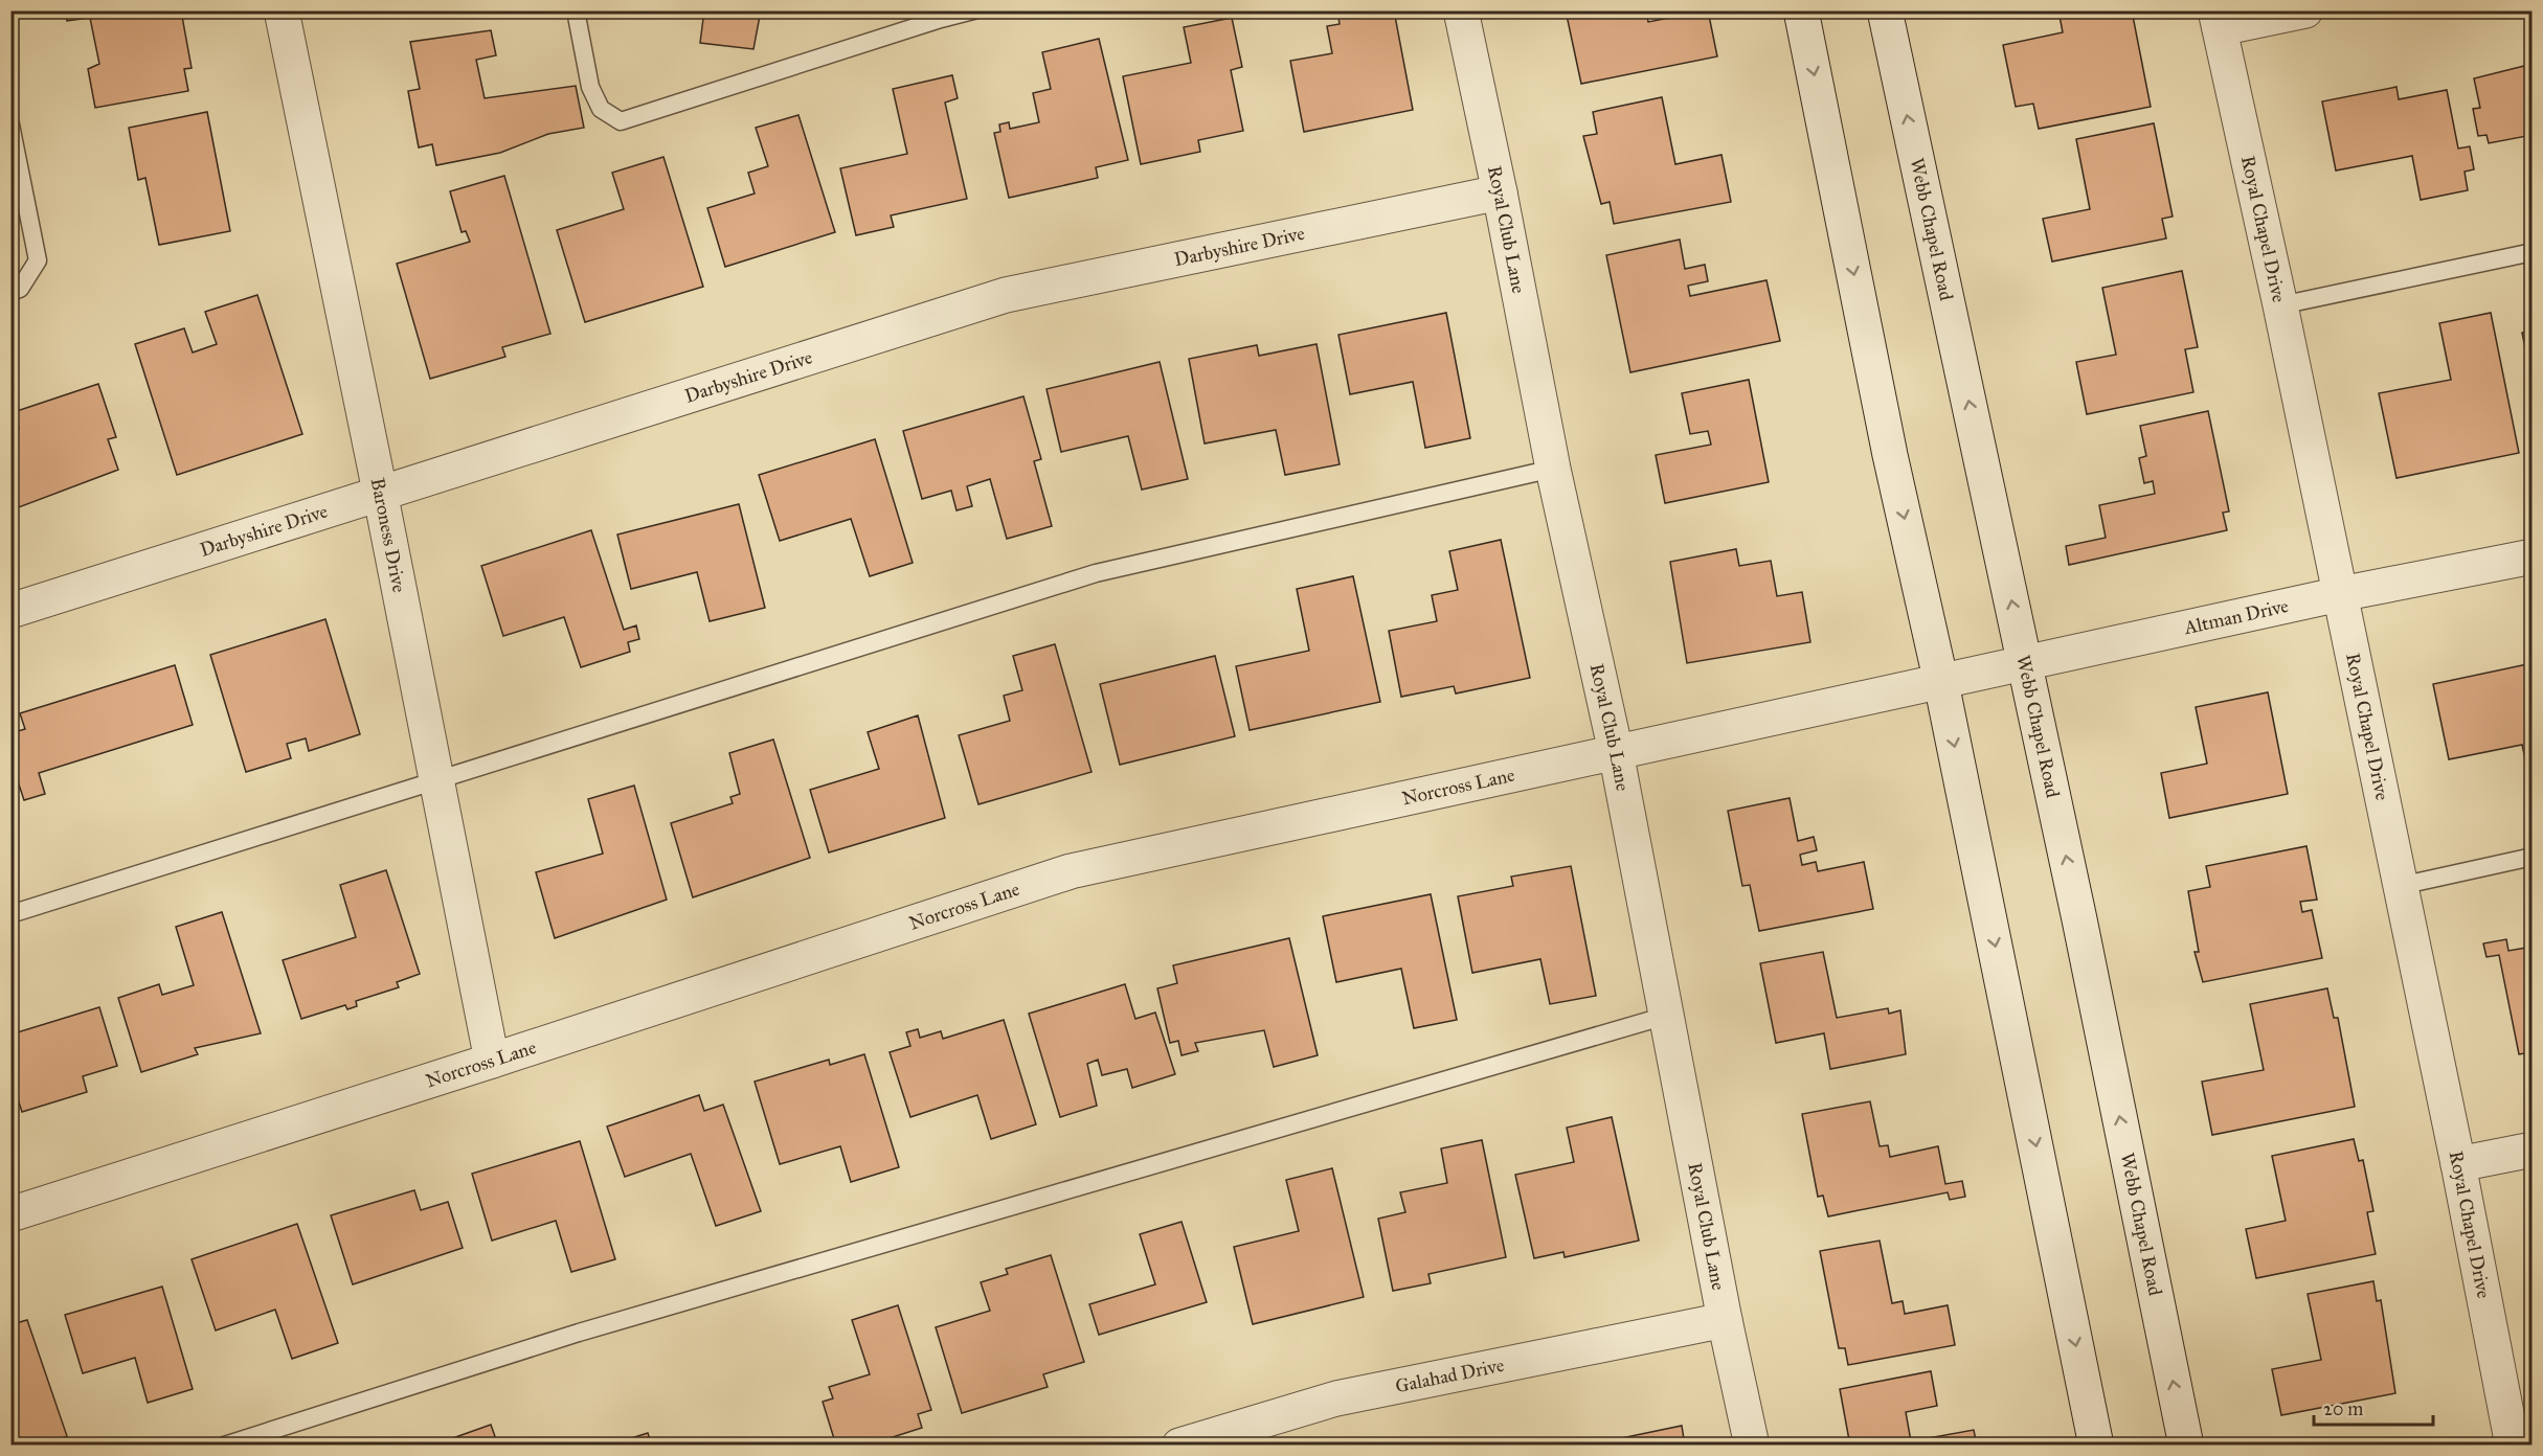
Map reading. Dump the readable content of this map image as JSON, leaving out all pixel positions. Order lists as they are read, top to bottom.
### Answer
{
  "streets": {
    "street": [
      "Royal Club Lane",
      "Webb Chapel Road",
      "Royal Chapel Drive",
      "Darbyshire Drive",
      "Baroness Drive",
      "Altman Drive",
      "Norcross Lane",
      "Galahad Drive"
    ]
  },
  "crossings": [
    ["Royal Club Lane", "Darbyshire Drive"],
    ["Royal Club Lane", "Norcross Lane"],
    ["Royal Club Lane", "Galahad Drive"],
    ["Webb Chapel Road", "Altman Drive"],
    ["Royal Chapel Drive", "Altman Drive"],
    ["Darbyshire Drive", "Baroness Drive"],
    ["Baroness Drive", "Norcross Lane"],
    ["Altman Drive", "Norcross Lane"]
  ],
  "scale_bar": "20 m"
}
